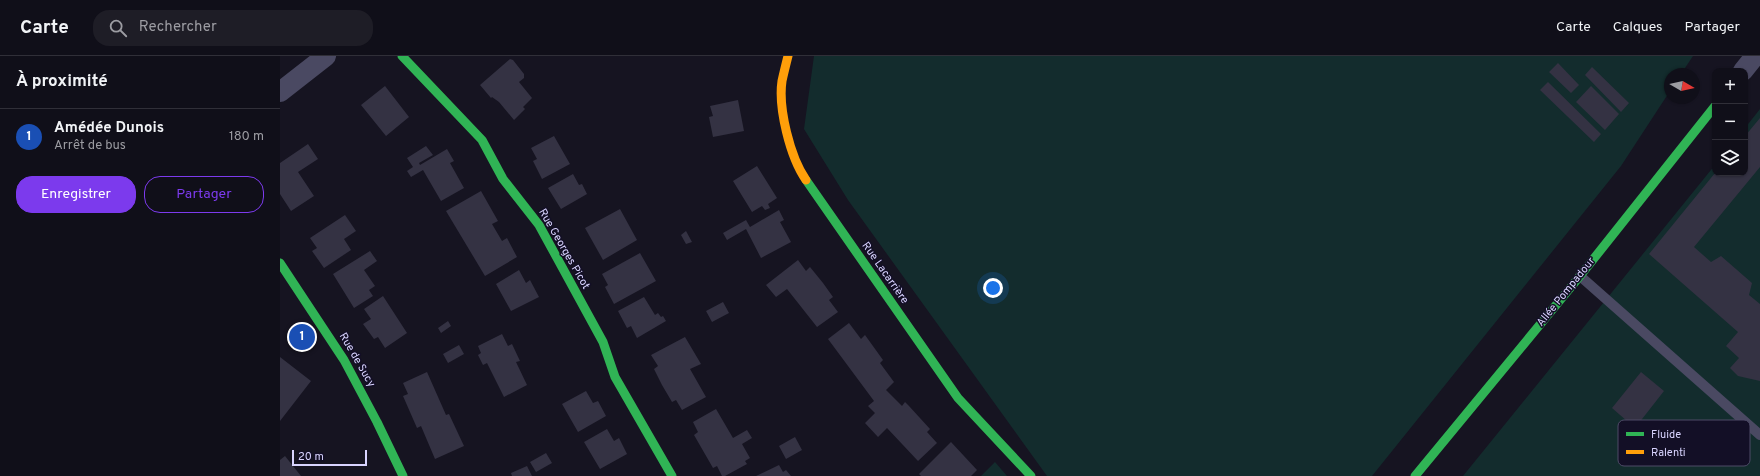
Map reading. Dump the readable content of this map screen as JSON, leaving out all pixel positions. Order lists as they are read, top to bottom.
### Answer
{
  "streets": {
    "street": [
      "Rue Georges Picot",
      "Rue Lacarrière",
      "Allée Pompadour",
      "Rue de Sucy"
    ]
  },
  "legend": ["Fluide", "Ralenti"],
  "scale_bar": "20 m",
  "north": "right",
  "page": {
    "header": "Carte",
    "search": "Rechercher",
    "nav": ["Carte", "Calques", "Partager"],
    "heading": "À proximité",
    "map_buttons": ["+", "−"],
    "list": [
      {
        "mark": "1",
        "name": "Amédée Dunois",
        "note": "Arrêt de bus",
        "value": "180 m"
      }
    ],
    "buttons": ["Enregistrer", "Partager"],
    "pins": "1",
    "scale": "20 m"
  }
}
